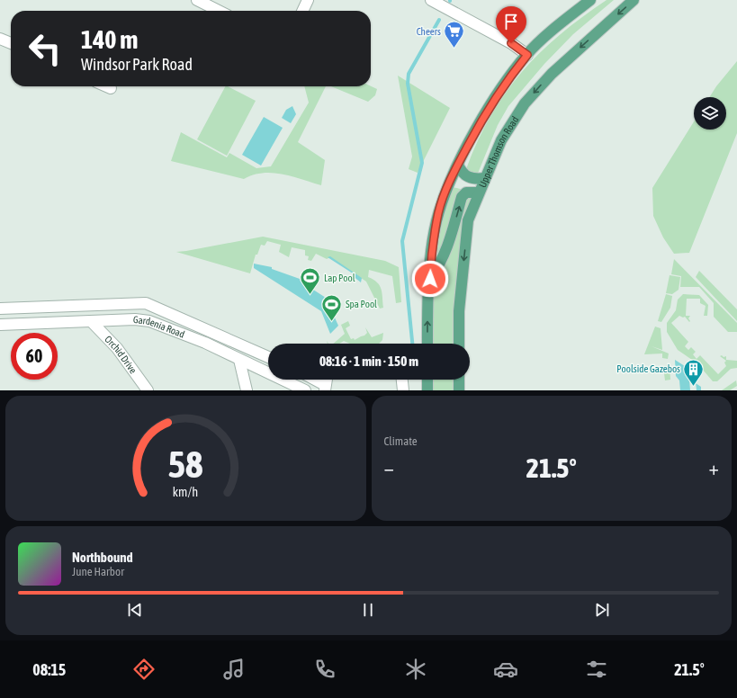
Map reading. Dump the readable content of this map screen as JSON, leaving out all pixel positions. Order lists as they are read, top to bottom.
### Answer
{
  "streets": {
    "main road": ["Upper Thomson Road"],
    "street": ["Gardenia Road", "Orchid Drive"]
  },
  "crossings": [
    ["Gardenia Road", "Orchid Drive"]
  ],
  "places": {
    "supermarket": ["Cheers"],
    "sports": ["Lap Pool", "Spa Pool"],
    "building": ["Poolside Gazebos"]
  },
  "page": {
    "turn": ["140 m", "Windsor Park Road"],
    "limit": "60",
    "trip": "08:16 · 1 min · 150 m",
    "tile": "Climate",
    "heat": ["−", "21.5°", "+"],
    "song": ["Northbound", "June Harbor"],
    "tabs": ["08:15", "21.5°"],
    "gauge": ["58", "km/h"]
  }
}
